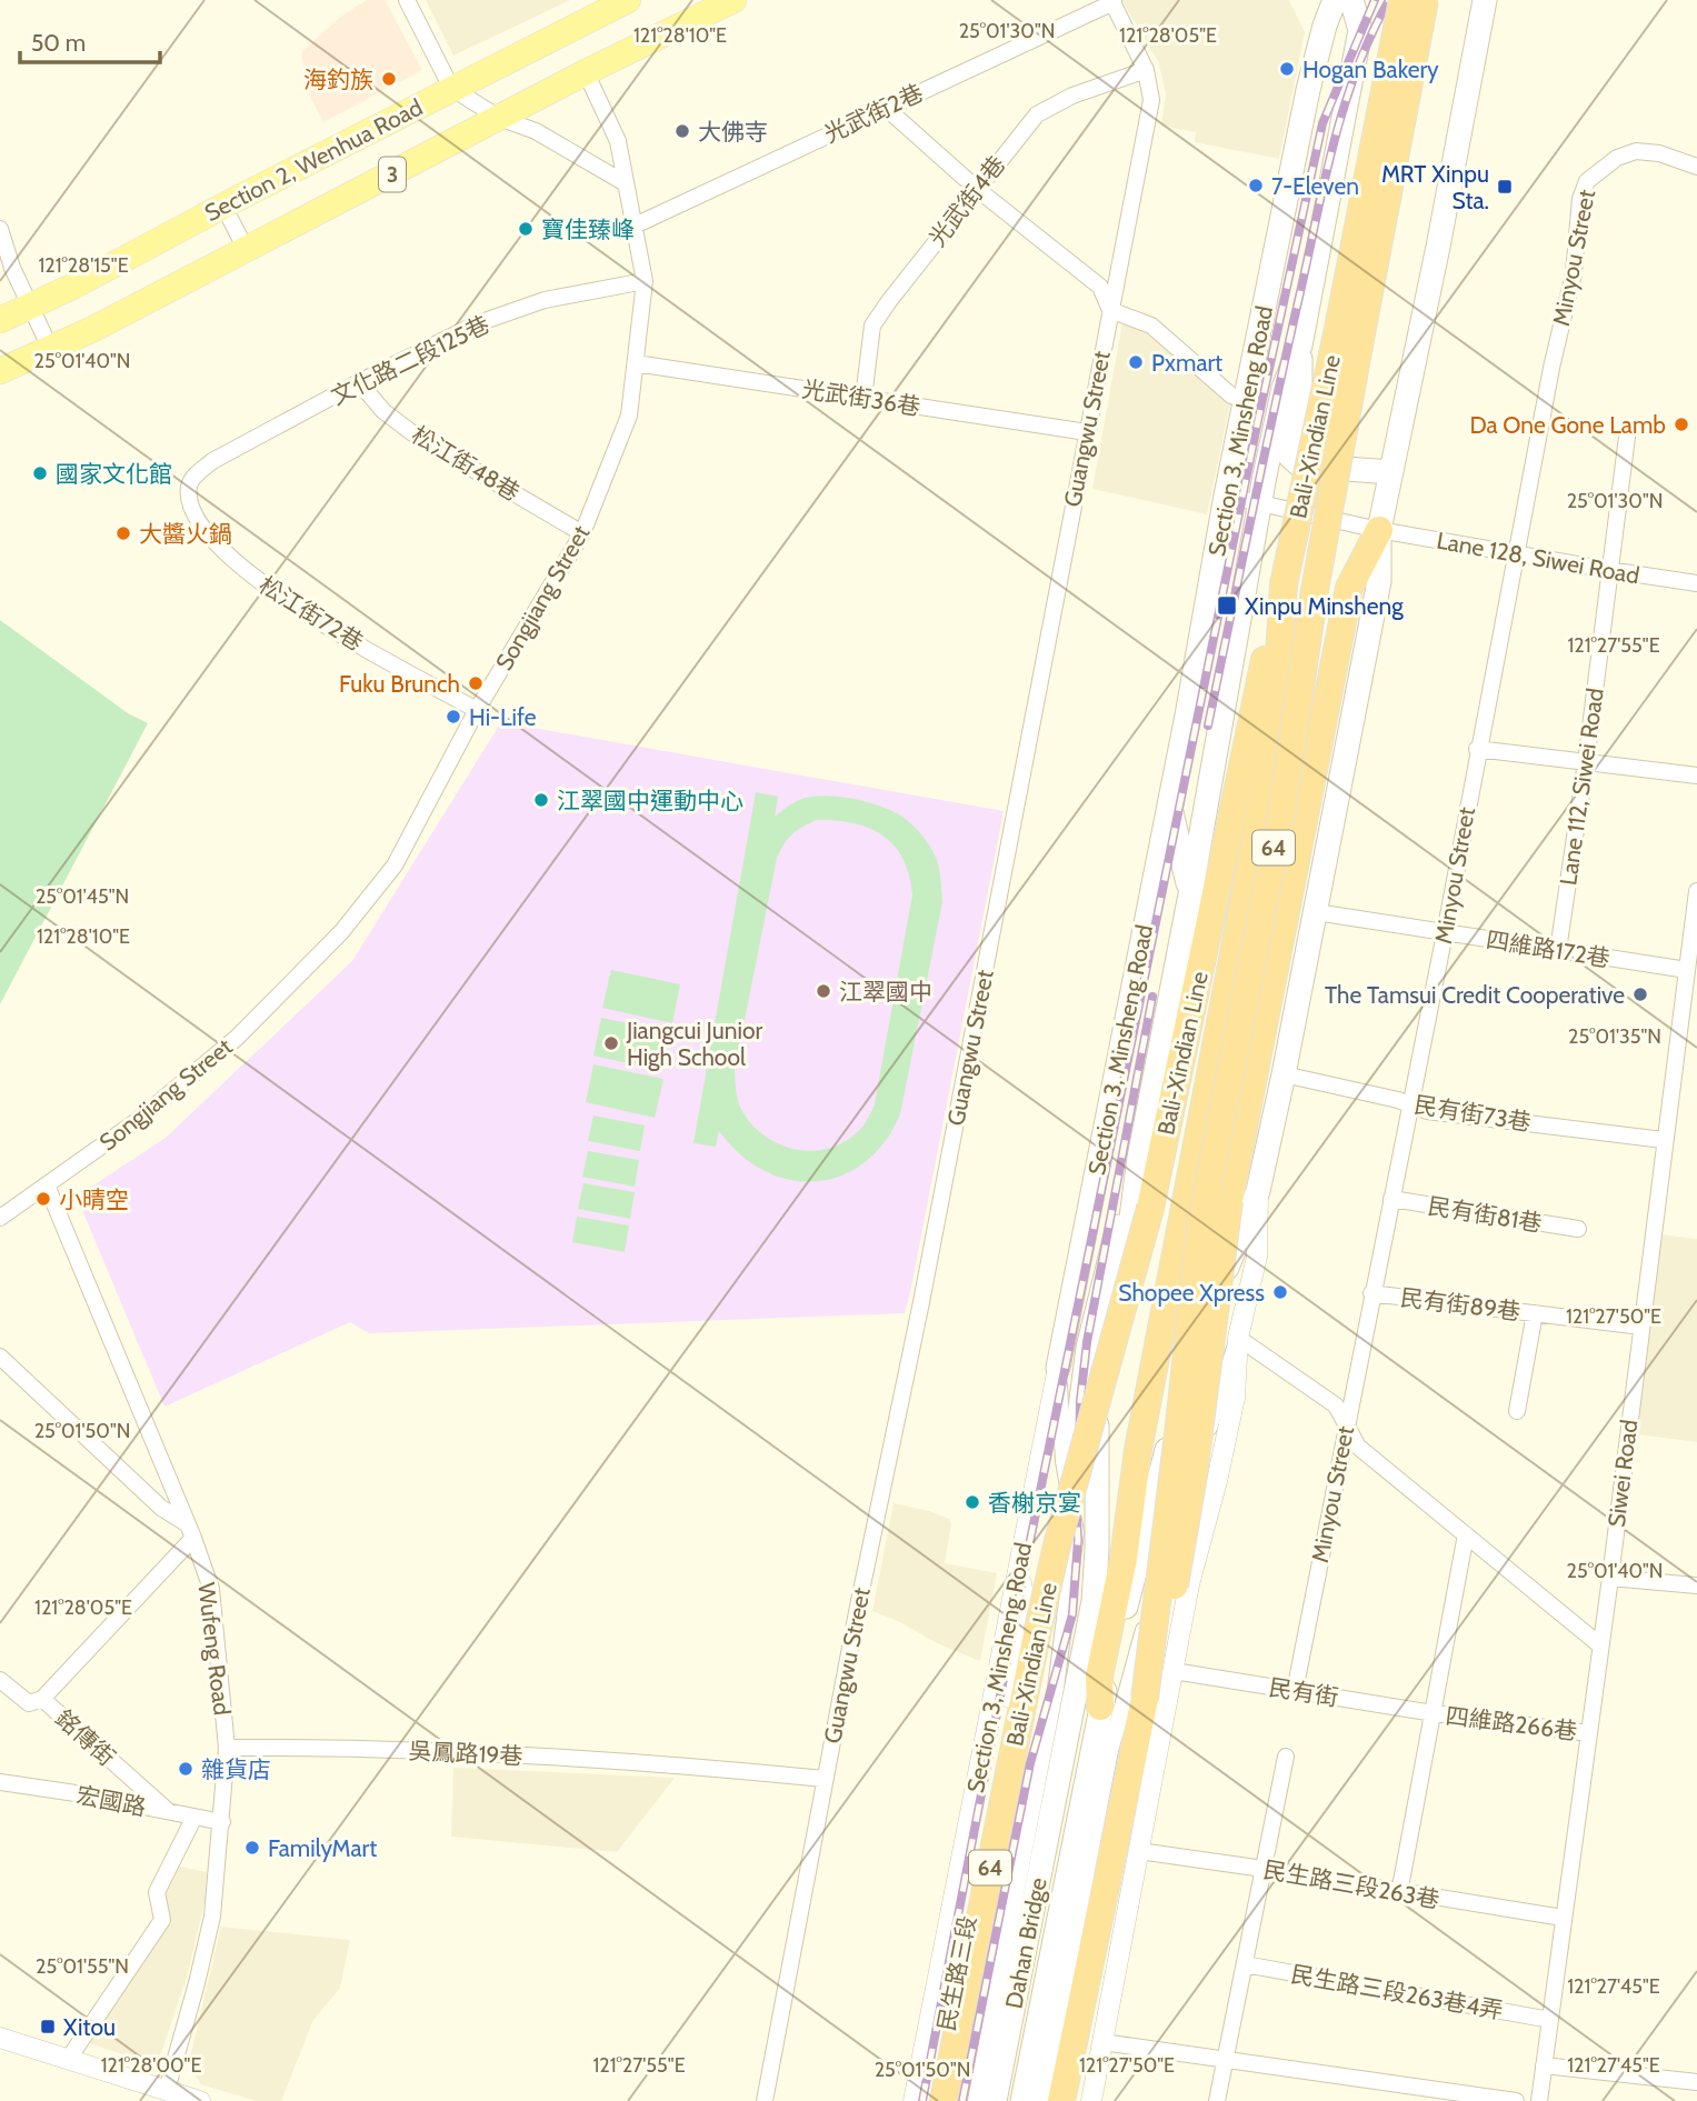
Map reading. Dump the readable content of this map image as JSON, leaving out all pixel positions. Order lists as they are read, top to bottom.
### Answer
{
  "streets": {
    "highway": ["Bali-Xindian Line", "64"],
    "main road": [
      "Section 2, Wenhua Road",
      "3",
      "Section 3, Minsheng Road",
      "Dahan Bridge"
    ],
    "street": [
      "光武街2巷",
      "光武街4巷",
      "Minyou Street",
      "文化路二段125巷",
      "光武街36巷",
      "Guangwu Street",
      "松江街48巷",
      "Lane 128, Siwei Road",
      "Songjiang Street",
      "松江街72巷",
      "Lane 112, Siwei Road",
      "四維路172巷",
      "民有街73巷",
      "民有街81巷",
      "民有街89巷",
      "Siwei Road",
      "Wufeng Road",
      "民有街",
      "四維路266巷",
      "銘傳街",
      "吳鳳路19巷",
      "宏國路",
      "民生路三段263巷",
      "民生路三段",
      "民生路三段263巷4弄"
    ]
  },
  "crossings": [
    ["光武街2巷", "Guangwu Street"],
    ["光武街2巷", "Songjiang Street"],
    ["Section 2, Wenhua Road", "Songjiang Street"],
    ["光武街4巷", "光武街36巷"],
    ["光武街4巷", "Guangwu Street"],
    ["Minyou Street", "Lane 128, Siwei Road"],
    ["Minyou Street", "四維路172巷"],
    ["Minyou Street", "民有街73巷"],
    ["Minyou Street", "民有街81巷"],
    ["Minyou Street", "民有街89巷"],
    ["Minyou Street", "民有街"],
    ["文化路二段125巷", "松江街48巷"],
    ["文化路二段125巷", "Songjiang Street"],
    ["文化路二段125巷", "松江街72巷"],
    ["光武街36巷", "Guangwu Street"],
    ["光武街36巷", "Songjiang Street"],
    ["Guangwu Street", "吳鳳路19巷"],
    ["Section 3, Minsheng Road", "Lane 128, Siwei Road"],
    ["Section 3, Minsheng Road", "Dahan Bridge"],
    ["Section 3, Minsheng Road", "民生路三段"],
    ["松江街48巷", "Songjiang Street"],
    ["Lane 128, Siwei Road", "Lane 112, Siwei Road"],
    ["Songjiang Street", "松江街72巷"],
    ["Songjiang Street", "Wufeng Road"],
    ["Lane 112, Siwei Road", "四維路172巷"],
    ["四維路172巷", "Siwei Road"],
    ["民有街73巷", "Siwei Road"],
    ["民有街89巷", "Siwei Road"],
    ["Siwei Road", "四維路266巷"],
    ["Siwei Road", "民生路三段263巷"],
    ["Siwei Road", "民生路三段263巷4弄"],
    ["Wufeng Road", "吳鳳路19巷"],
    ["Wufeng Road", "宏國路"],
    ["民有街", "四維路266巷"],
    ["銘傳街", "宏國路"]
  ],
  "places": {
    "other": [
      "Hogan Bakery",
      "海釣族",
      "大佛寺",
      "7-Eleven",
      "寶佳臻峰",
      "Pxmart",
      "Da One Gone Lamb",
      "國家文化館",
      "大醬火鍋",
      "Fuku Brunch",
      "Hi-Life",
      "江翠國中運動中心",
      "江翠國中",
      "The Tamsui Credit Cooperative",
      "Jiangcui Junior High School",
      "小晴空",
      "Shopee Xpress",
      "香榭京宴",
      "雜貨店",
      "FamilyMart"
    ],
    "transit": ["MRT Xinpu Sta.", "Xinpu Minsheng", "Xitou"]
  },
  "scale_bar": "50 m",
  "coordinates": [
    "25°01'30\"N",
    "121°28'10\"E",
    "121°28'05\"E",
    "121°28'15\"E",
    "25°01'40\"N",
    "121°27'55\"E",
    "25°01'45\"N",
    "25°01'35\"N",
    "121°27'50\"E",
    "25°01'50\"N",
    "25°01'55\"N",
    "121°27'45\"E",
    "121°28'00\"E"
  ]
}
